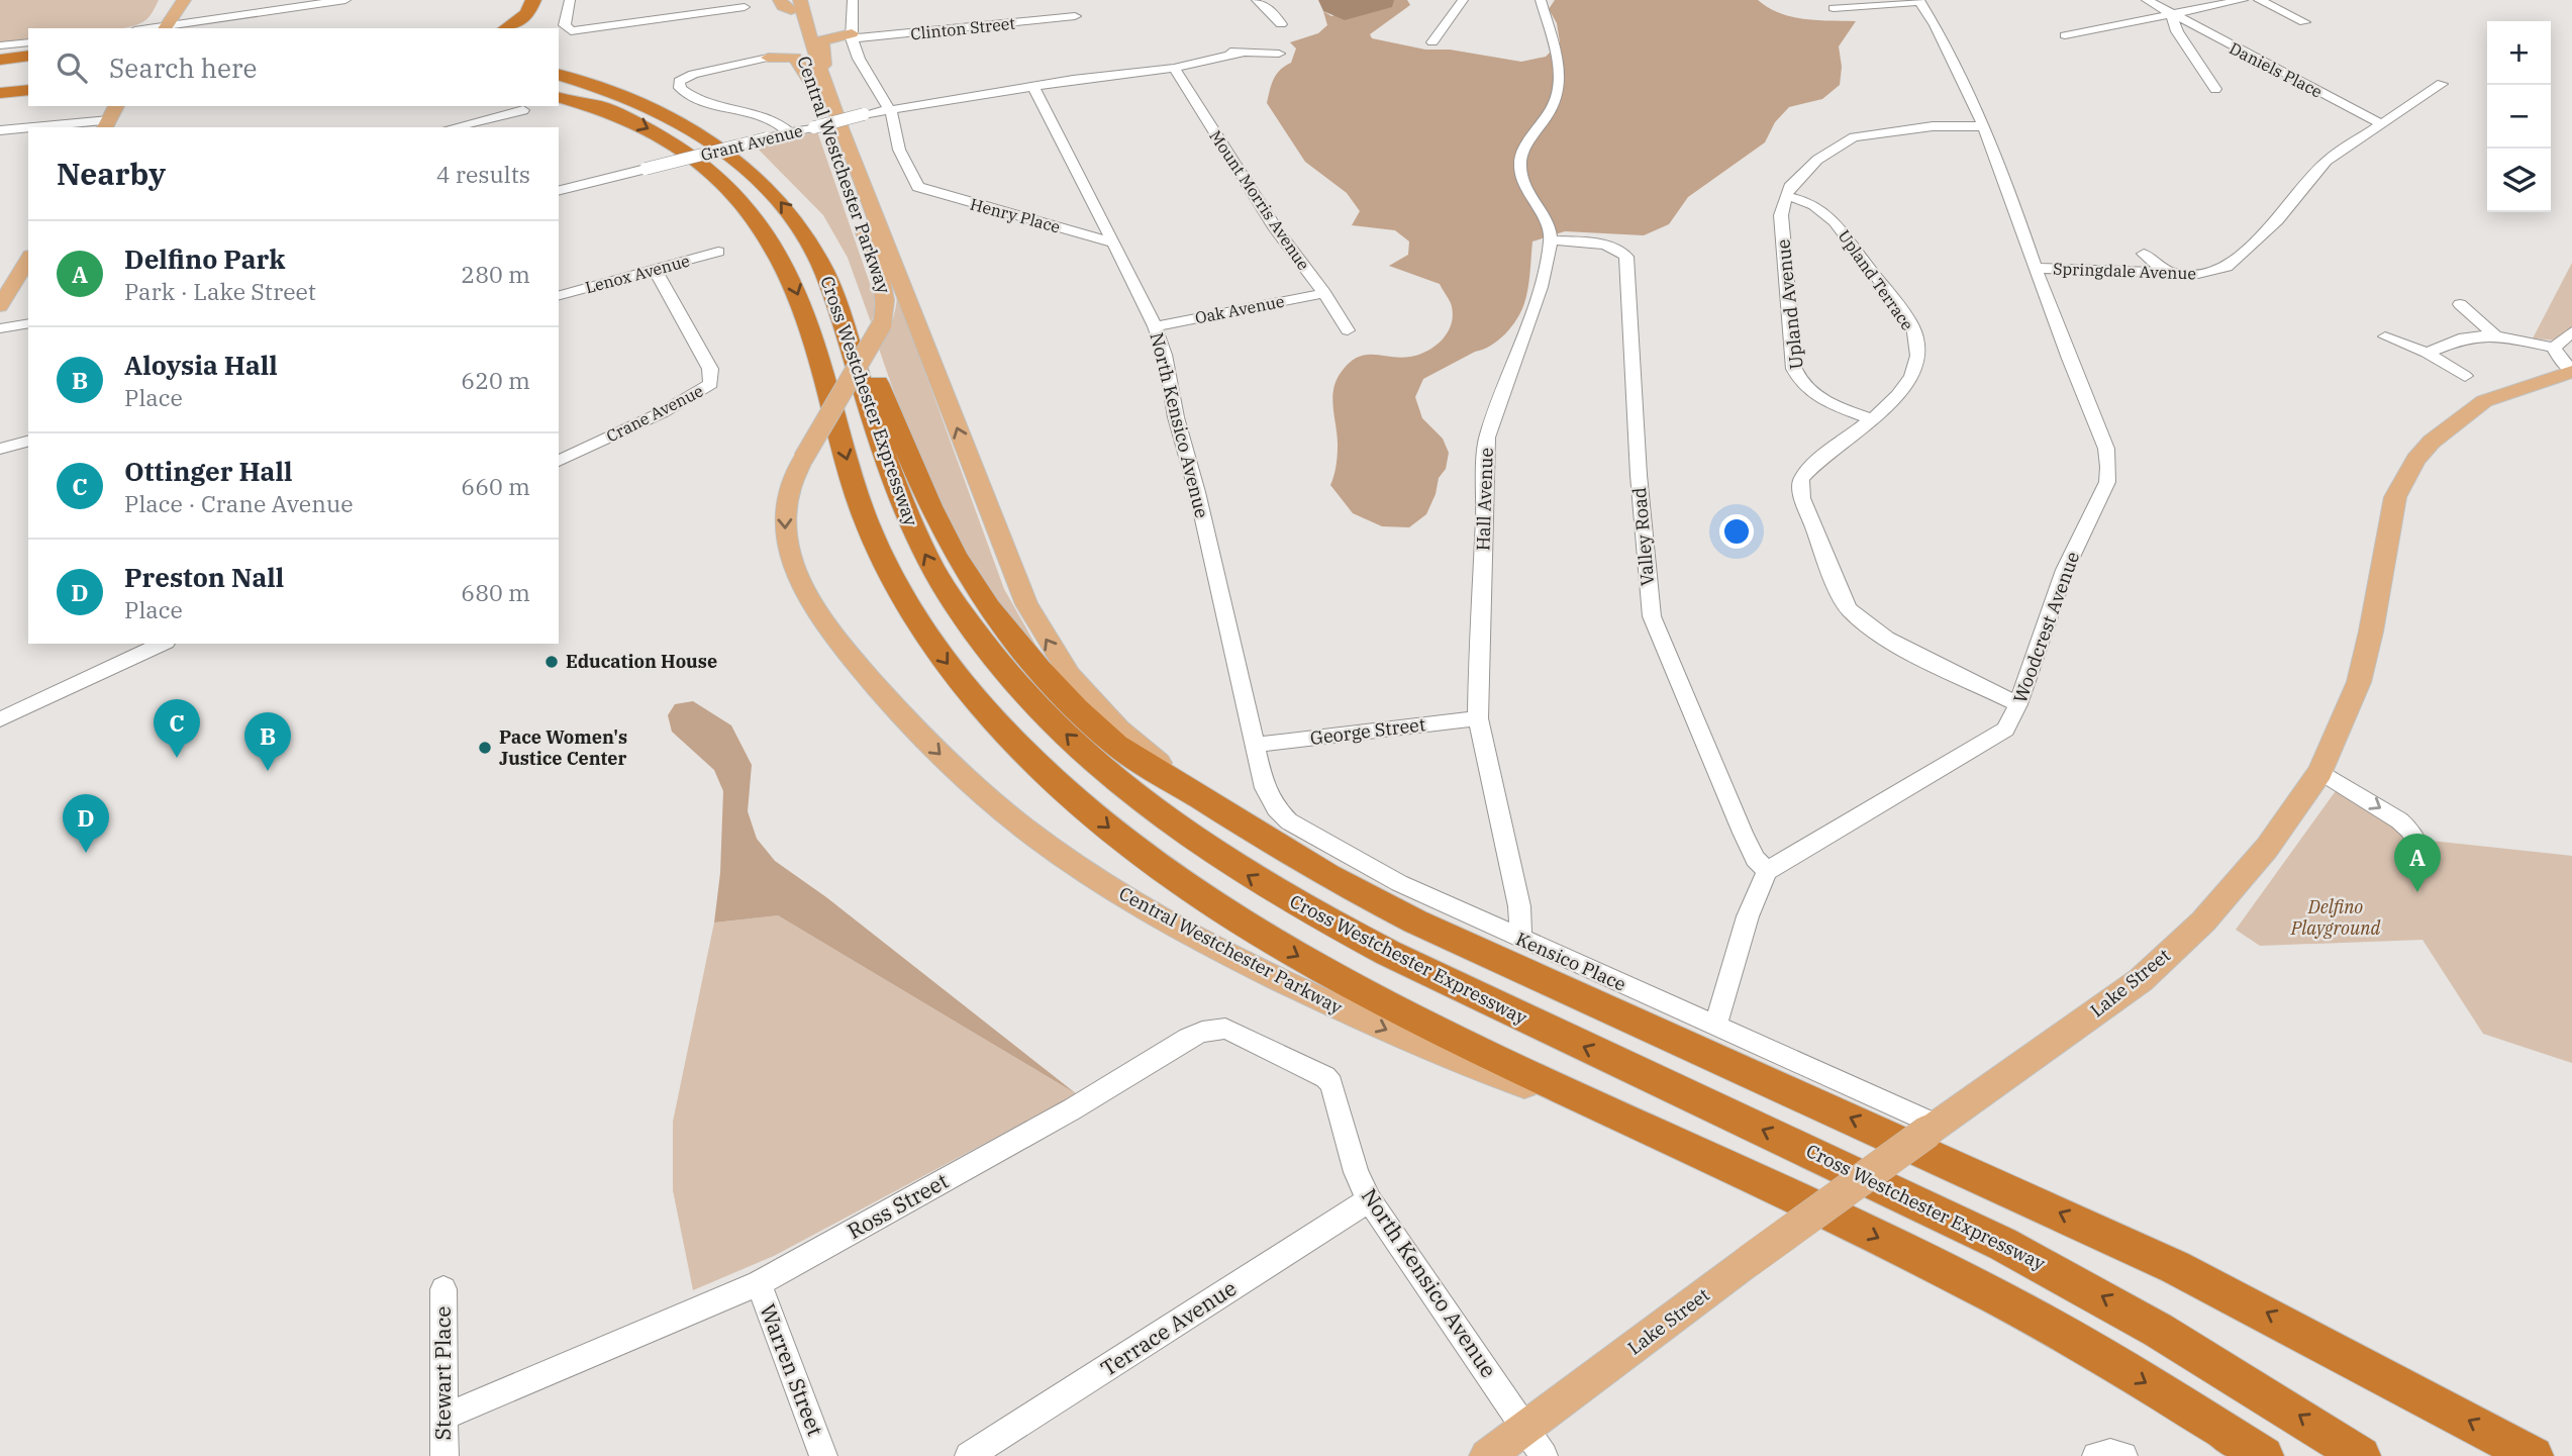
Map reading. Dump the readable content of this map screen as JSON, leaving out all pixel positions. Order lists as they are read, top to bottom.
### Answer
{
  "streets": {
    "highway": ["Cross Westchester Expressway"],
    "main road": ["Central Westchester Parkway", "Lake Street"],
    "street": [
      "Clinton Street",
      "Daniels Place",
      "Grant Avenue",
      "Mount Morris Avenue",
      "Henry Place",
      "Springdale Avenue",
      "Lenox Avenue",
      "Upland Terrace",
      "Upland Avenue",
      "Oak Avenue",
      "Crane Avenue",
      "North Kensico Avenue",
      "Hall Avenue",
      "Valley Road",
      "Woodcrest Avenue",
      "George Street",
      "Kensico Place",
      "Ross Street",
      "Terrace Avenue",
      "Warren Street",
      "Stewart Place"
    ]
  },
  "crossings": [
    ["Daniels Place", "Springdale Avenue"],
    ["Grant Avenue", "Mount Morris Avenue"],
    ["Grant Avenue", "Henry Place"],
    ["Grant Avenue", "North Kensico Avenue"],
    ["Central Westchester Parkway", "Cross Westchester Expressway"],
    ["Mount Morris Avenue", "Oak Avenue"],
    ["Henry Place", "North Kensico Avenue"],
    ["Springdale Avenue", "Woodcrest Avenue"],
    ["Lenox Avenue", "Crane Avenue"],
    ["Upland Terrace", "Upland Avenue"],
    ["Oak Avenue", "North Kensico Avenue"],
    ["North Kensico Avenue", "George Street"],
    ["North Kensico Avenue", "Kensico Place"],
    ["North Kensico Avenue", "Lake Street"],
    ["North Kensico Avenue", "Ross Street"],
    ["North Kensico Avenue", "Terrace Avenue"],
    ["Hall Avenue", "Valley Road"],
    ["Hall Avenue", "George Street"],
    ["Hall Avenue", "Kensico Place"],
    ["Valley Road", "Woodcrest Avenue"],
    ["George Street", "Kensico Place"],
    ["Kensico Place", "Lake Street"],
    ["Ross Street", "Warren Street"],
    ["Ross Street", "Stewart Place"]
  ],
  "parks": ["Delfino Playground"],
  "places": ["Education House", "Pace Women's Justice Center"],
  "page": {
    "map_buttons": ["+", "−"],
    "search": "Search here",
    "heading": ["Nearby", "4 results"],
    "list": [
      {
        "mark": "A",
        "name": "Delfino Park",
        "note": "Park · Lake Street",
        "value": "280 m"
      },
      {
        "mark": "B",
        "name": "Aloysia Hall",
        "note": "Place",
        "value": "620 m"
      },
      {
        "mark": "C",
        "name": "Ottinger Hall",
        "note": "Place · Crane Avenue",
        "value": "660 m"
      },
      {
        "mark": "D",
        "name": "Preston Nall",
        "note": "Place",
        "value": "680 m"
      }
    ],
    "pins": [
      "C",
      "B",
      "D",
      "A"
    ]
  }
}
